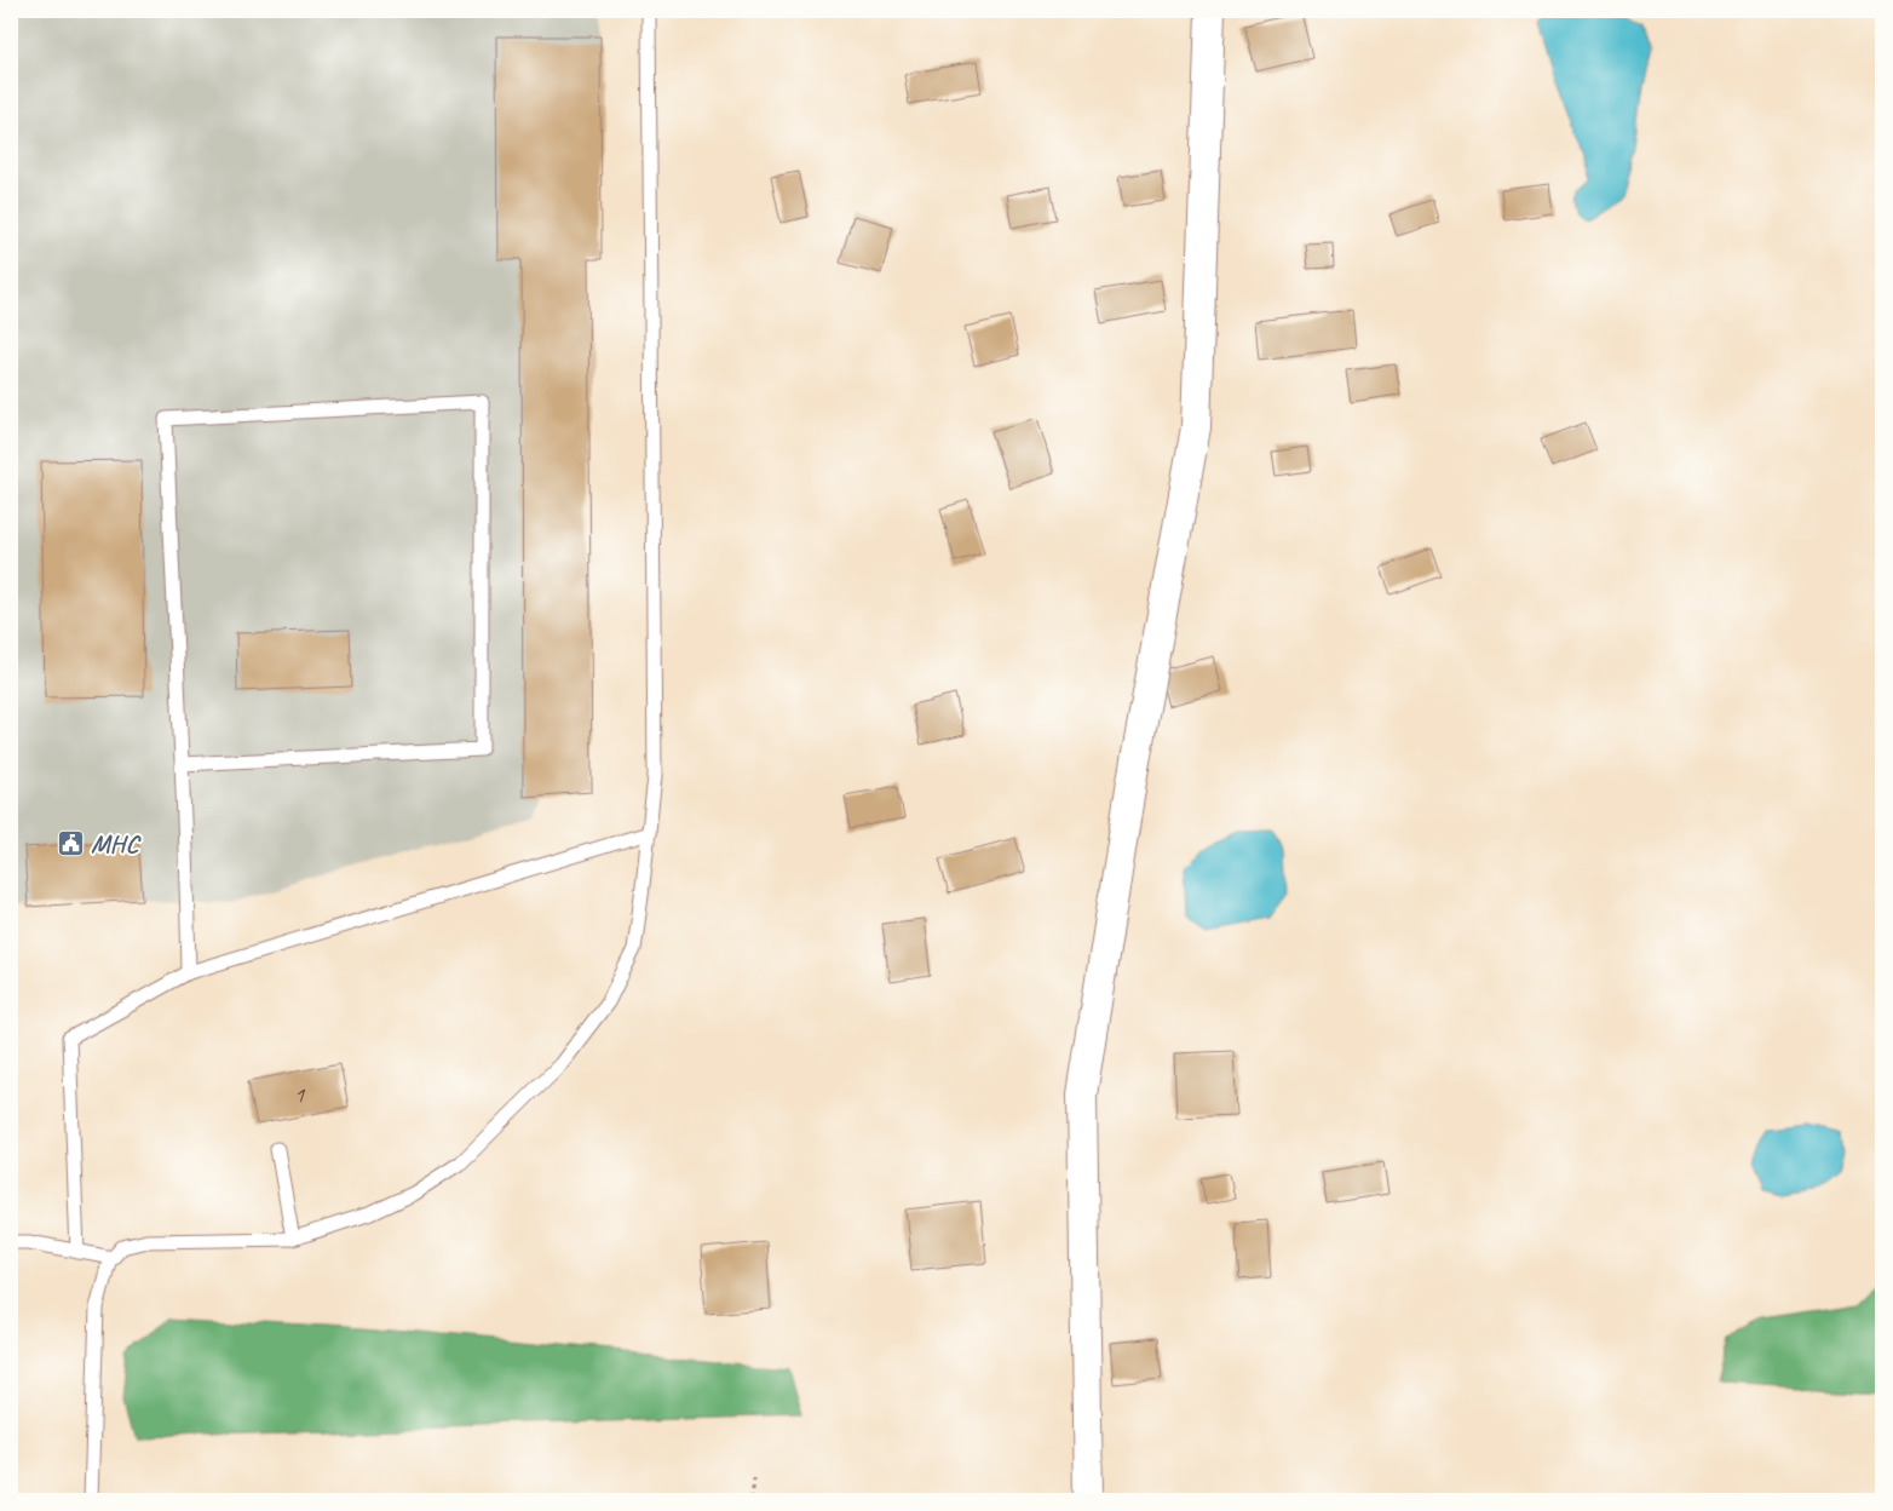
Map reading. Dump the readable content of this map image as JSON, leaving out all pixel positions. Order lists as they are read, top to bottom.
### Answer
{
  "places": {
    "public building": ["МНС"]
  },
  "house_numbers": ["1"]
}
